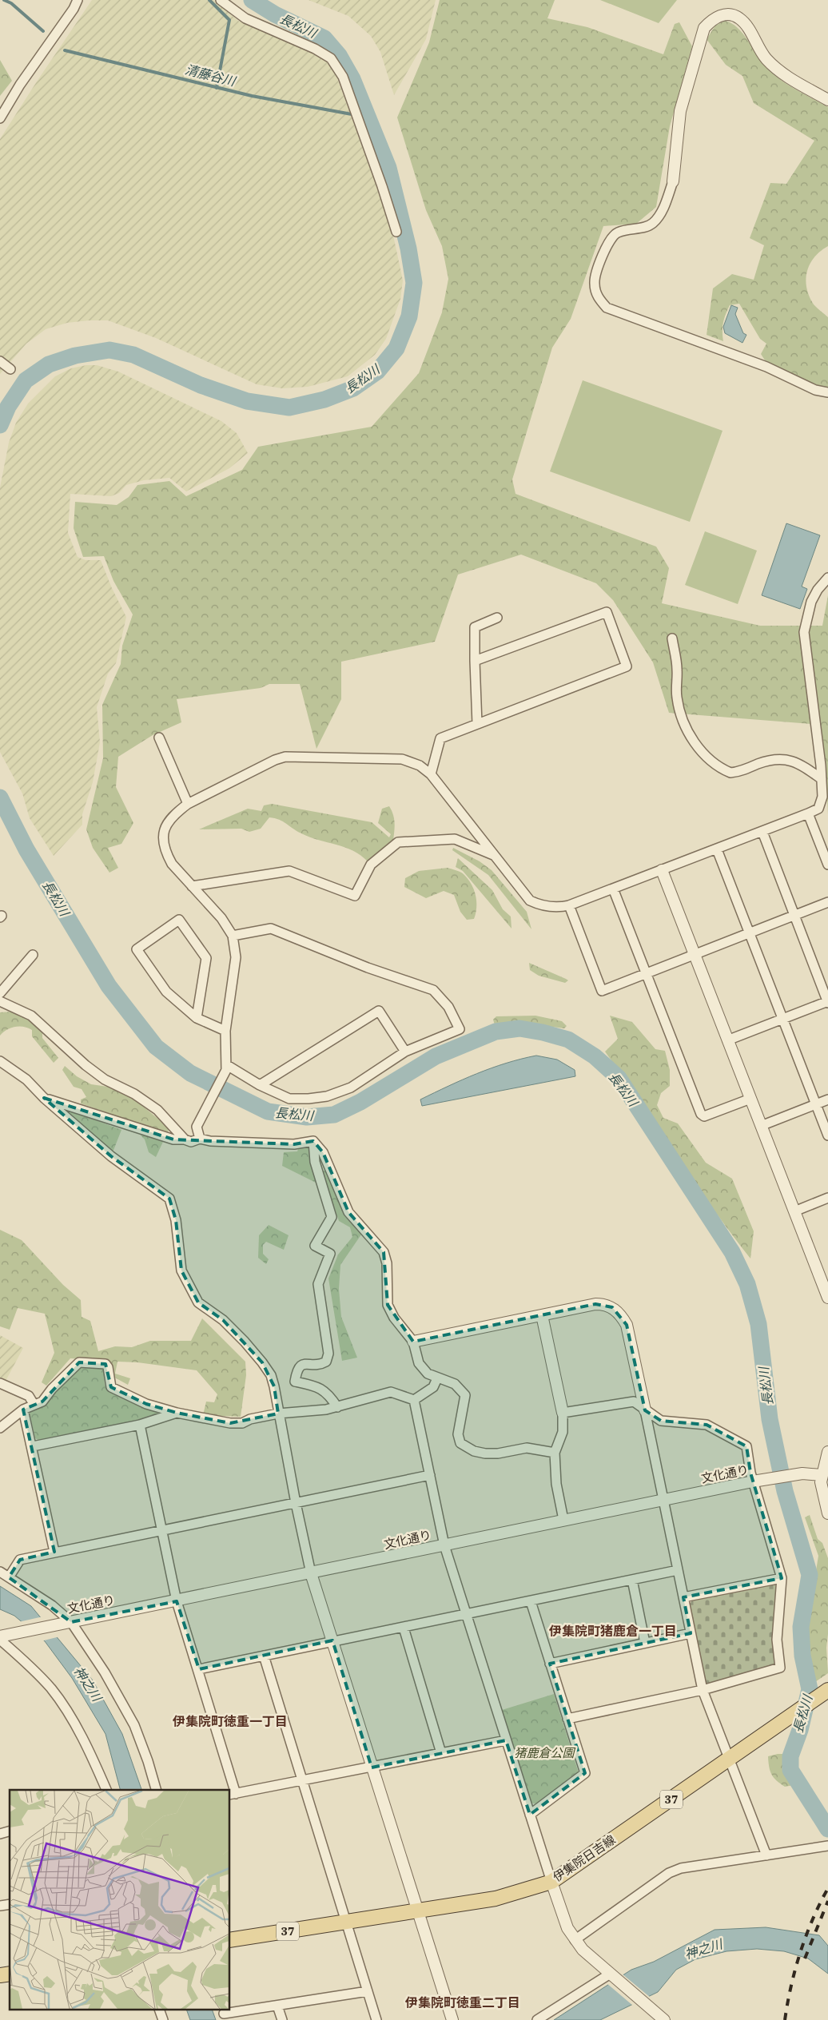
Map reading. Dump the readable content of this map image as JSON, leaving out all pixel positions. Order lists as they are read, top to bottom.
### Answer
{
  "streets": {
    "main road": ["37", "伊集院日吉線"],
    "street": ["文化通り"]
  },
  "districts": ["伊集院町猪鹿倉一丁目", "伊集院町徳重一丁目", "伊集院町徳重二丁目"],
  "water": ["長松川", "清藤谷川", "神之川"],
  "parks": ["猪鹿倉公園"]
}
